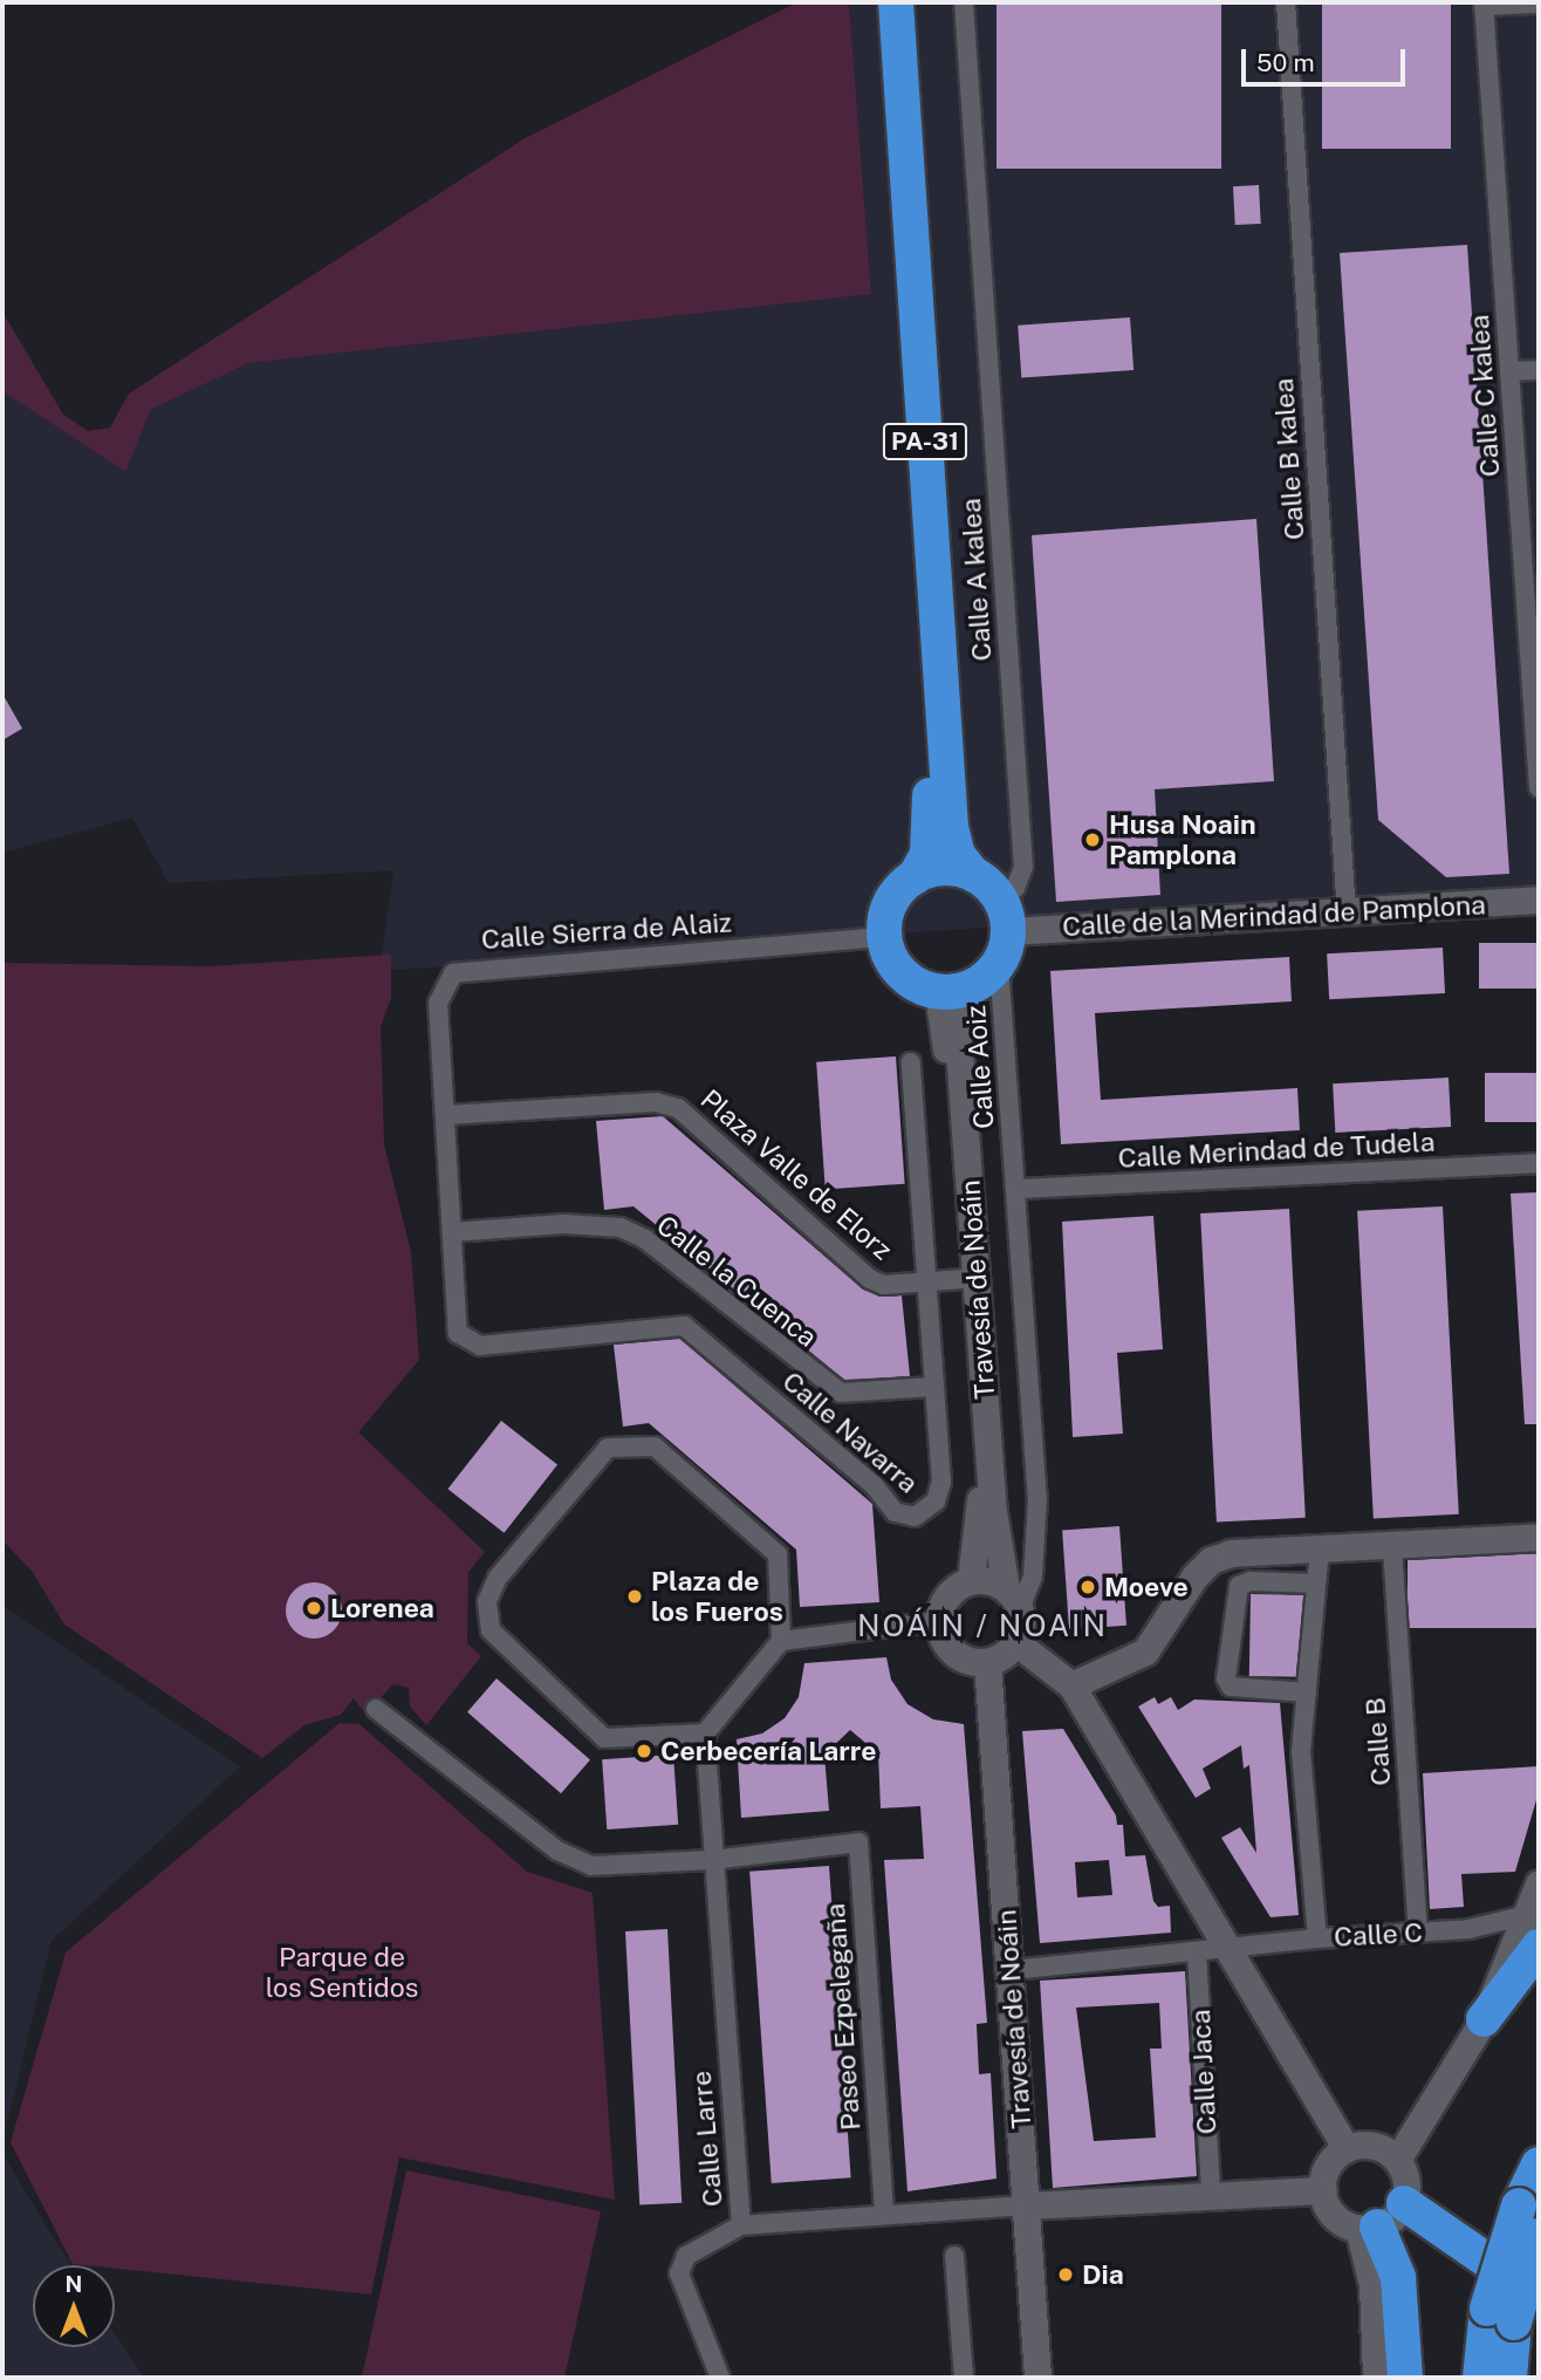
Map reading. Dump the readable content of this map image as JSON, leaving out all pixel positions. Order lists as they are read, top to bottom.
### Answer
{
  "streets": {
    "highway": ["PA-31"],
    "street": [
      "Calle C kalea",
      "Calle B kalea",
      "Calle A kalea",
      "Calle de la Merindad de Pamplona",
      "Calle Sierra de Alaiz",
      "Calle Aoiz",
      "Calle Merindad de Tudela",
      "Plaza Valle de Elorz",
      "Calle la Cuenca",
      "Travesía de Noáin",
      "Calle Navarra",
      "Calle B",
      "Calle C",
      "Paseo Ezpelegaña",
      "Calle Jaca",
      "Calle Larre"
    ]
  },
  "crossings": [
    ["PA-31", "Calle A kalea"],
    ["PA-31", "Calle de la Merindad de Pamplona"],
    ["PA-31", "Calle Sierra de Alaiz"],
    ["PA-31", "Calle Aoiz"],
    ["PA-31", "Travesía de Noáin"],
    ["Calle B kalea", "Calle de la Merindad de Pamplona"],
    ["Calle A kalea", "Calle de la Merindad de Pamplona"],
    ["Calle A kalea", "Calle Sierra de Alaiz"],
    ["Calle A kalea", "Calle Aoiz"],
    ["Calle A kalea", "Travesía de Noáin"],
    ["Calle de la Merindad de Pamplona", "Calle Sierra de Alaiz"],
    ["Calle de la Merindad de Pamplona", "Calle Aoiz"],
    ["Calle de la Merindad de Pamplona", "Travesía de Noáin"],
    ["Calle Sierra de Alaiz", "Calle Aoiz"],
    ["Calle Sierra de Alaiz", "Plaza Valle de Elorz"],
    ["Calle Sierra de Alaiz", "Calle la Cuenca"],
    ["Calle Sierra de Alaiz", "Travesía de Noáin"],
    ["Calle Sierra de Alaiz", "Calle Navarra"],
    ["Calle Aoiz", "Calle Merindad de Tudela"],
    ["Calle Aoiz", "Travesía de Noáin"],
    ["Plaza Valle de Elorz", "Travesía de Noáin"],
    ["Plaza Valle de Elorz", "Calle Navarra"],
    ["Calle la Cuenca", "Calle Navarra"],
    ["Travesía de Noáin", "Calle C"],
    ["Travesía de Noáin", "Calle Larre"],
    ["Calle B", "Calle C"],
    ["Calle C", "Calle Jaca"],
    ["Paseo Ezpelegaña", "Calle Larre"]
  ],
  "districts": ["NOÁIN / NOAIN"],
  "parks": ["Parque de los Sentidos"],
  "places": [
    "Husa Noain Pamplona",
    "Moeve",
    "Plaza de los Fueros",
    "Lorenea",
    "Cerbecería Larre",
    "Dia"
  ],
  "scale_bar": "50 m",
  "north": "top"
}
